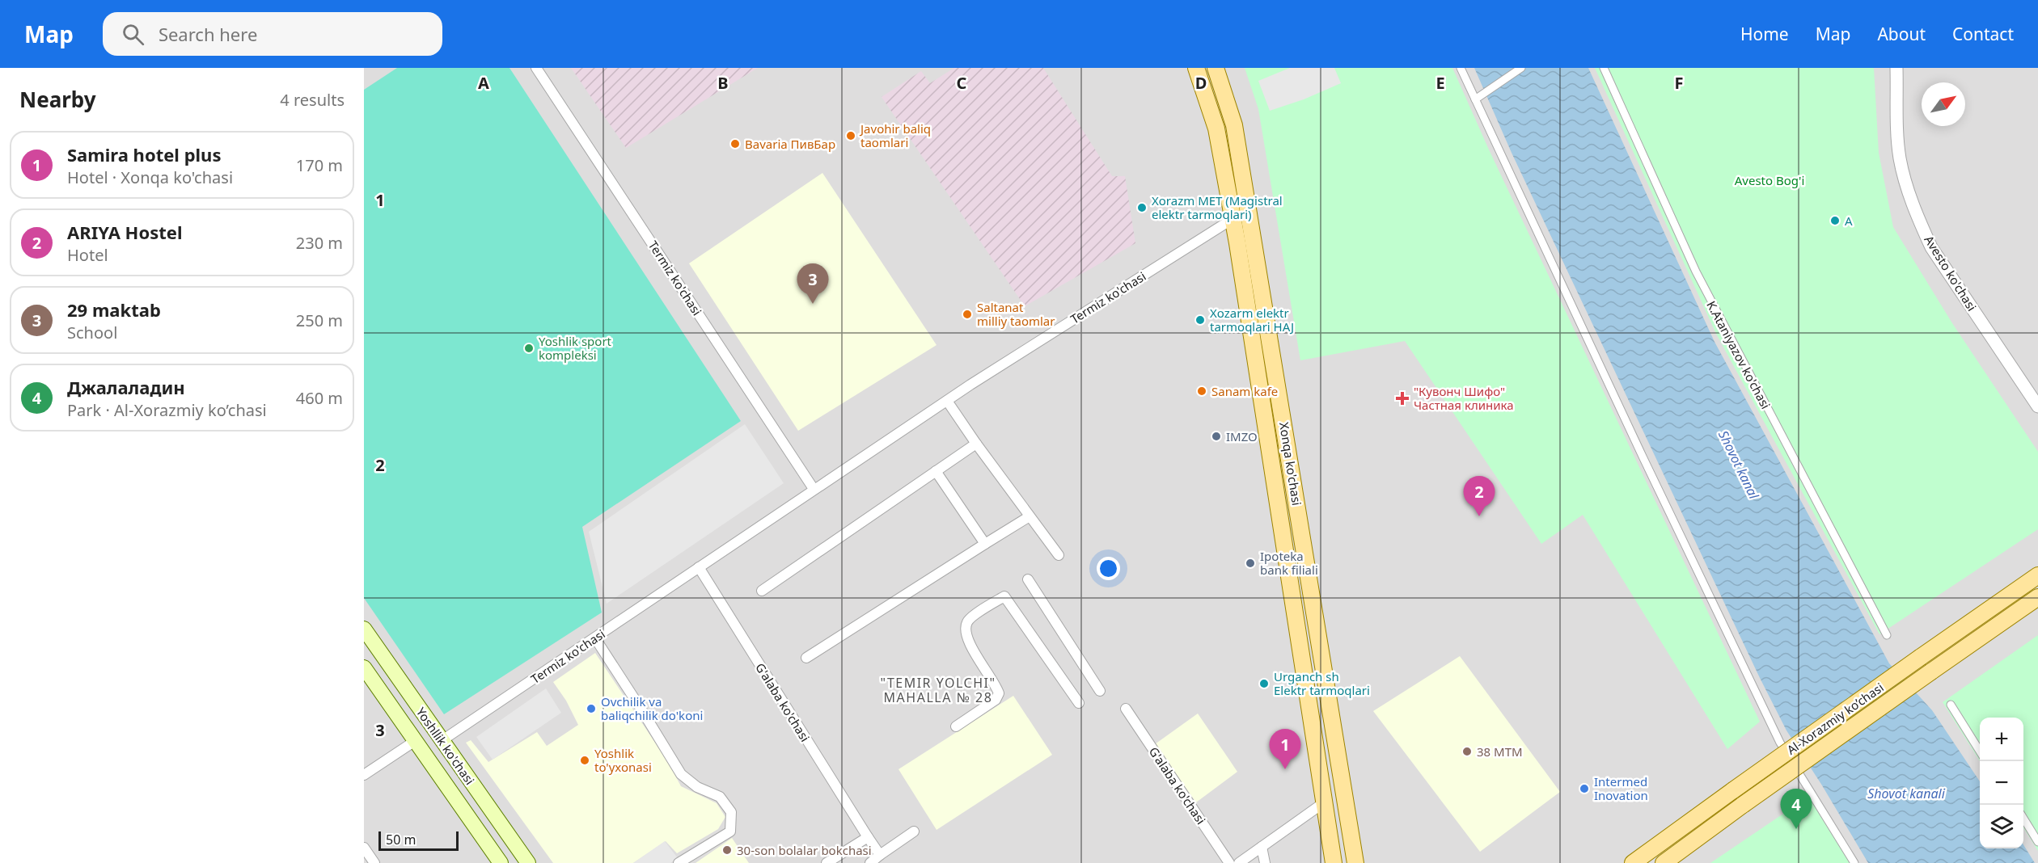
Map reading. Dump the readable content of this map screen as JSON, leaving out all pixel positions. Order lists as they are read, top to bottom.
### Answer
{
  "streets": {
    "main road": ["Xonqa ko'chasi", "Al-Xorazmiy ko’chasi", "Yoshllik ko'chasi"],
    "street": [
      "Avesto ko'chasi",
      "Termiz ko'chasi",
      "K.Ataniyazov ko'chasi",
      "G'alaba ko'chasi"
    ]
  },
  "crossings": [
    ["Termiz ko'chasi", "Xonqa ko'chasi"],
    ["Termiz ko'chasi", "G'alaba ko'chasi"],
    ["Termiz ko'chasi", "Yoshllik ko'chasi"]
  ],
  "districts": ["\"TEMIR YOLCHI\" MAHALLA № 28"],
  "water": ["Shovot kanal", "Shovot kanali"],
  "parks": ["Avesto Bog'i"],
  "places": {
    "other": [
      "Javohir baliq taomlari",
      "Bavaria ПивБар",
      "Xorazm MET (Magistral elektr tarmoqlari)",
      "A",
      "Saltanat milliy taomlar",
      "Xozarm elektr tarmoqlari HAJ",
      "Yoshlik sport kompleksi",
      "Sanam kafe",
      "IMZO",
      "Ipoteka bank filiali",
      "Urganch sh Elektr tarmoqlari",
      "Ovchilik va baliqchilik do'koni",
      "38 MTM",
      "Yoshlik to'yxonasi",
      "Intermed Inovation",
      "30-son bolalar bokchasi"
    ],
    "health": ["\"Кувонч Шифо\" Частная клиника"]
  },
  "scale_bar": "50 m",
  "north": "top right",
  "page": {
    "header": "Map",
    "search": "Search here",
    "nav": [
      "Home",
      "Map",
      "About",
      "Contact"
    ],
    "heading": ["Nearby", "4 results"],
    "list": [
      {
        "mark": "1",
        "name": "Samira hotel plus",
        "note": "Hotel · Xonqa ko'chasi",
        "value": "170 m"
      },
      {
        "mark": "2",
        "name": "ARIYA Hostel",
        "note": "Hotel",
        "value": "230 m"
      },
      {
        "mark": "3",
        "name": "29 maktab",
        "note": "School",
        "value": "250 m"
      },
      {
        "mark": "4",
        "name": "Джалаладин",
        "note": "Park · Al-Xorazmiy ko’chasi",
        "value": "460 m"
      }
    ],
    "pins": [
      "3",
      "2",
      "1",
      "4"
    ],
    "map_buttons": ["+", "−"],
    "scale": "50 m"
  },
  "grid": {
    "columns": [
      "A",
      "B",
      "C",
      "D",
      "E",
      "F"
    ],
    "rows": ["1", "2", "3"]
  }
}
